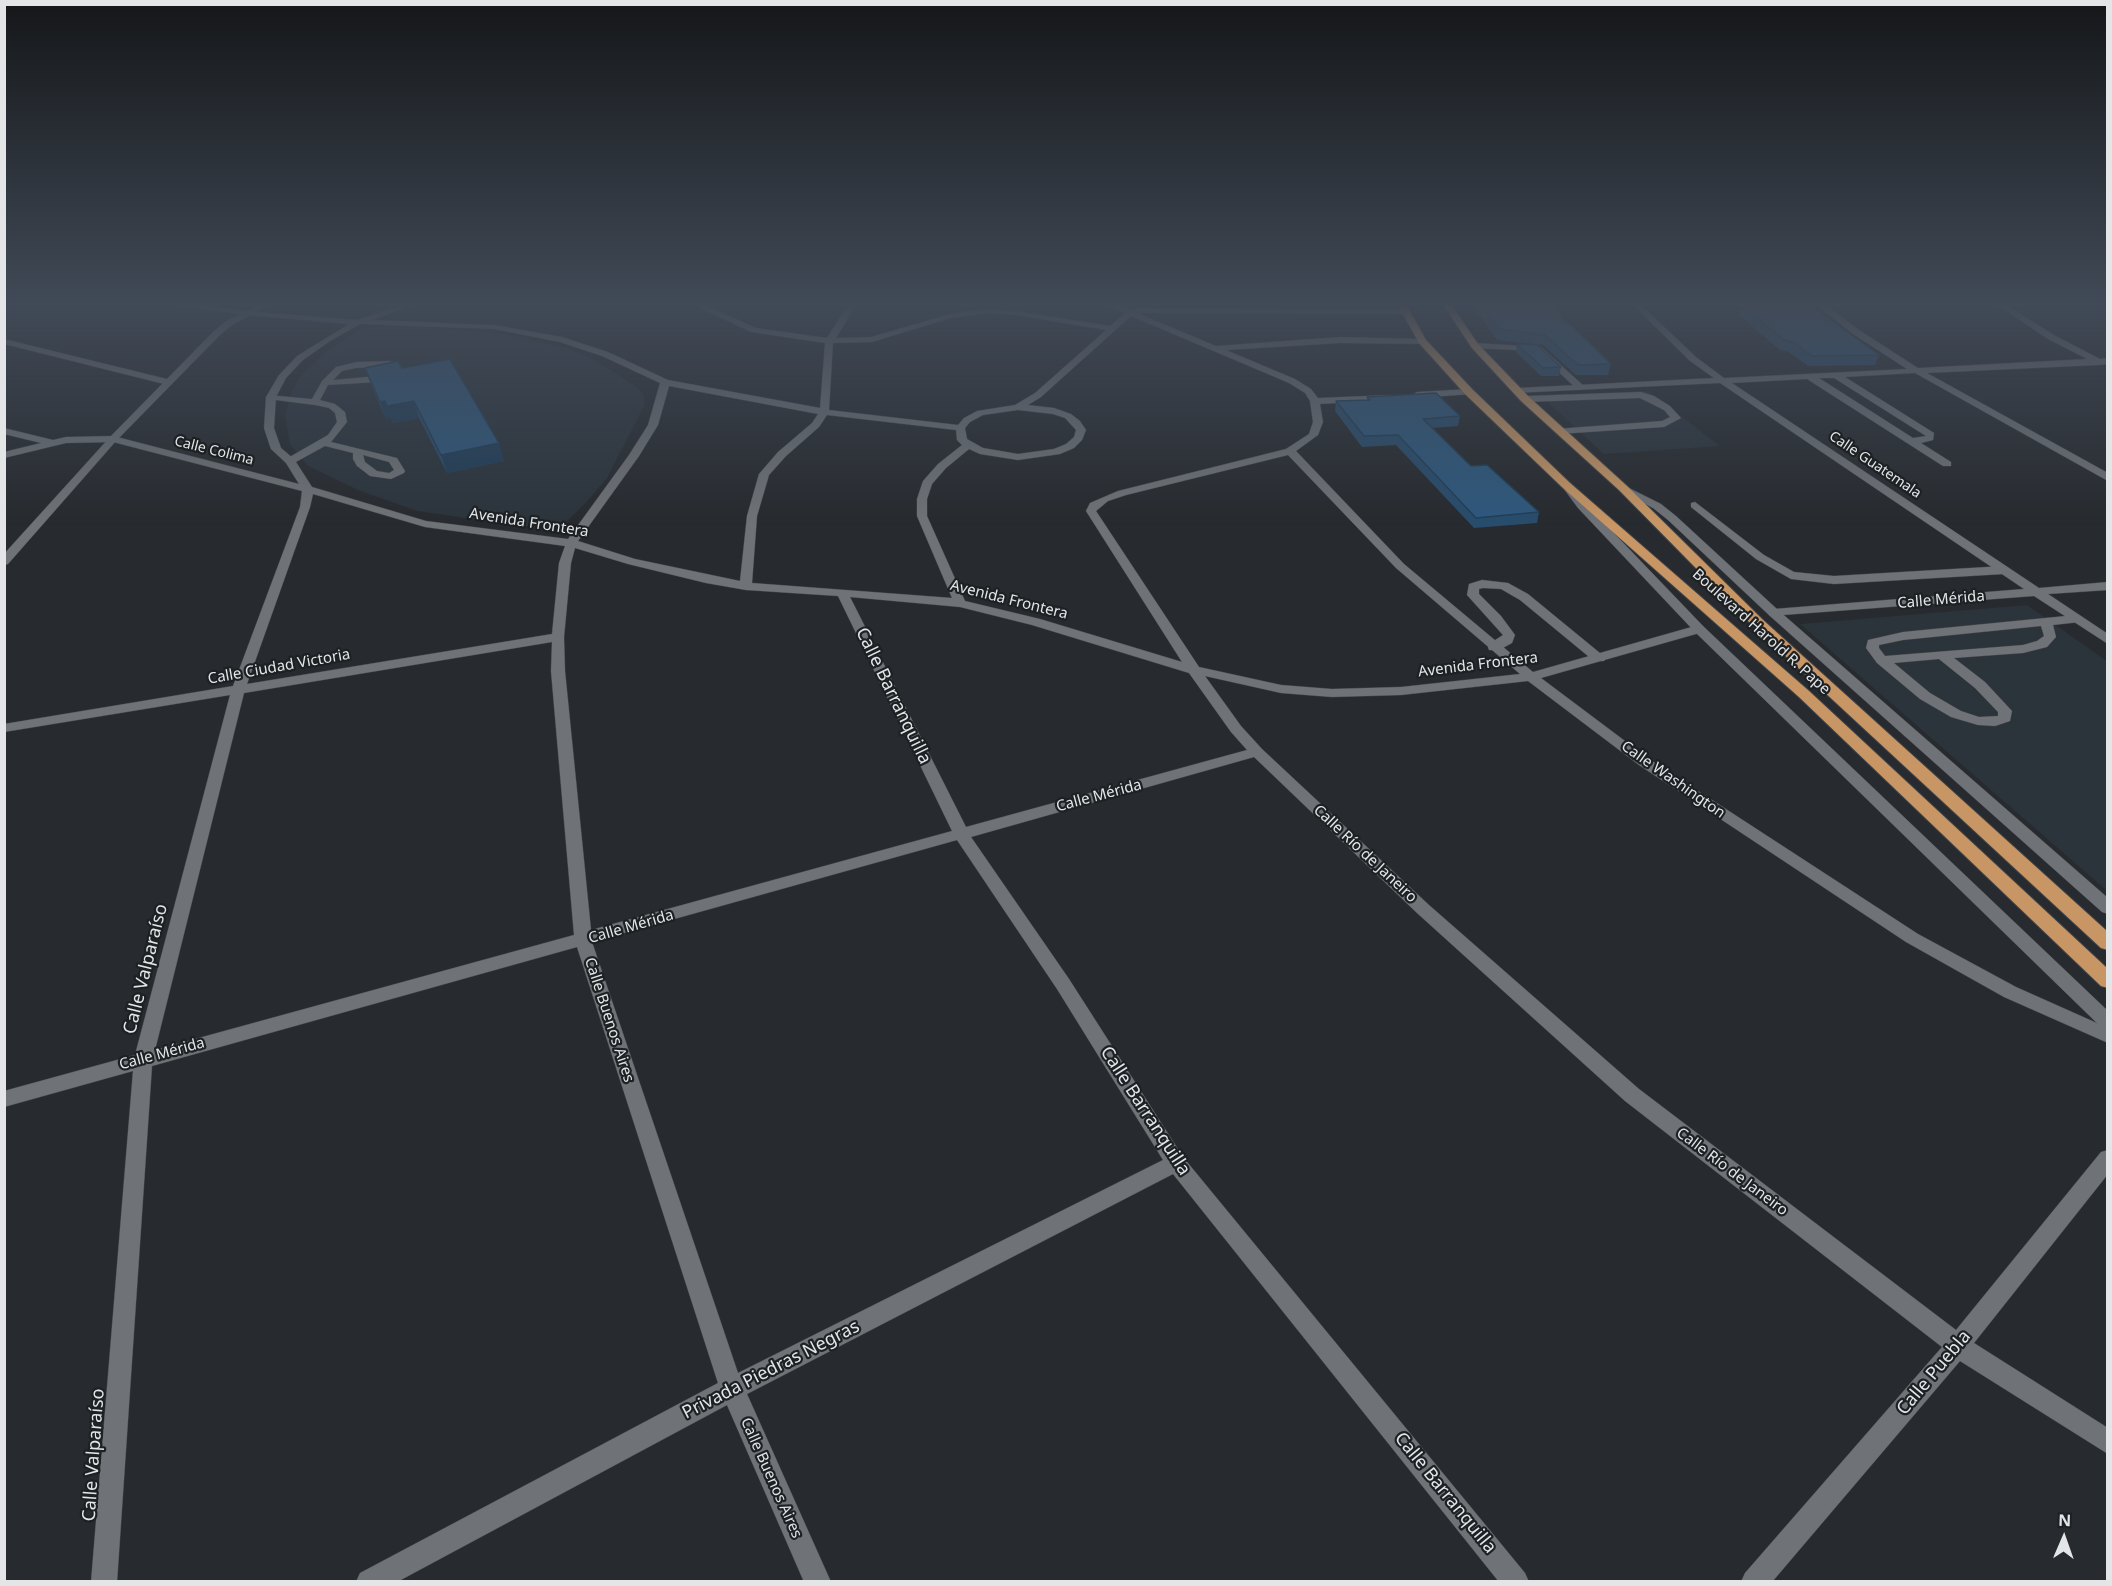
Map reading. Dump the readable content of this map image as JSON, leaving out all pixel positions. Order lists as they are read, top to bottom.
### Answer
{
  "streets": {
    "highway": ["Boulevard Harold R. Pape"],
    "street": [
      "Calle Colima",
      "Calle Guatemala",
      "Avenida Frontera",
      "Calle Mérida",
      "Calle Ciudad Victoria",
      "Calle Barranquilla",
      "Calle Washington",
      "Calle Río de Janeiro",
      "Calle Valparaíso",
      "Calle Buenos Aires",
      "Privada Piedras Negras",
      "Calle Puebla"
    ]
  },
  "crossings": [
    ["Calle Colima", "Avenida Frontera"],
    ["Calle Colima", "Calle Valparaíso"],
    ["Calle Guatemala", "Calle Mérida"],
    ["Avenida Frontera", "Calle Barranquilla"],
    ["Avenida Frontera", "Calle Washington"],
    ["Avenida Frontera", "Calle Río de Janeiro"],
    ["Avenida Frontera", "Calle Valparaíso"],
    ["Avenida Frontera", "Calle Buenos Aires"],
    ["Calle Mérida", "Calle Barranquilla"],
    ["Calle Mérida", "Calle Río de Janeiro"],
    ["Calle Mérida", "Calle Valparaíso"],
    ["Calle Mérida", "Calle Buenos Aires"],
    ["Calle Ciudad Victoria", "Calle Valparaíso"],
    ["Calle Ciudad Victoria", "Calle Buenos Aires"],
    ["Calle Barranquilla", "Privada Piedras Negras"],
    ["Calle Washington", "Calle Río de Janeiro"],
    ["Calle Río de Janeiro", "Calle Puebla"],
    ["Calle Buenos Aires", "Privada Piedras Negras"]
  ],
  "north": "top"
}
